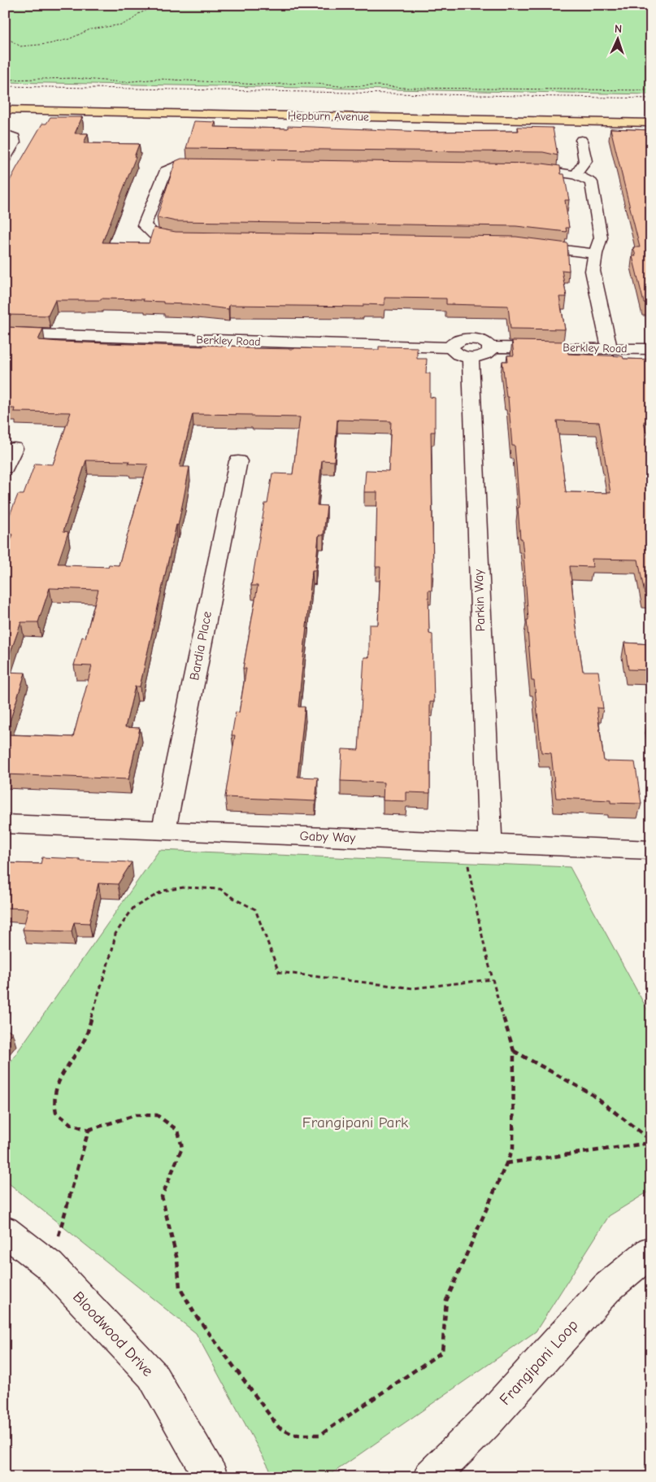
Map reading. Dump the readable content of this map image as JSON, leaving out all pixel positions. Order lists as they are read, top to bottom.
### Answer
{
  "streets": {
    "main road": ["Hepburn Avenue"],
    "street": [
      "Berkley Road",
      "Parkin Way",
      "Bardia Place",
      "Gaby Way",
      "Bloodwood Drive",
      "Frangipani Loop"
    ]
  },
  "crossings": [
    ["Parkin Way", "Gaby Way"],
    ["Bardia Place", "Gaby Way"]
  ],
  "parks": ["Frangipani Park"],
  "north": "top"
}
